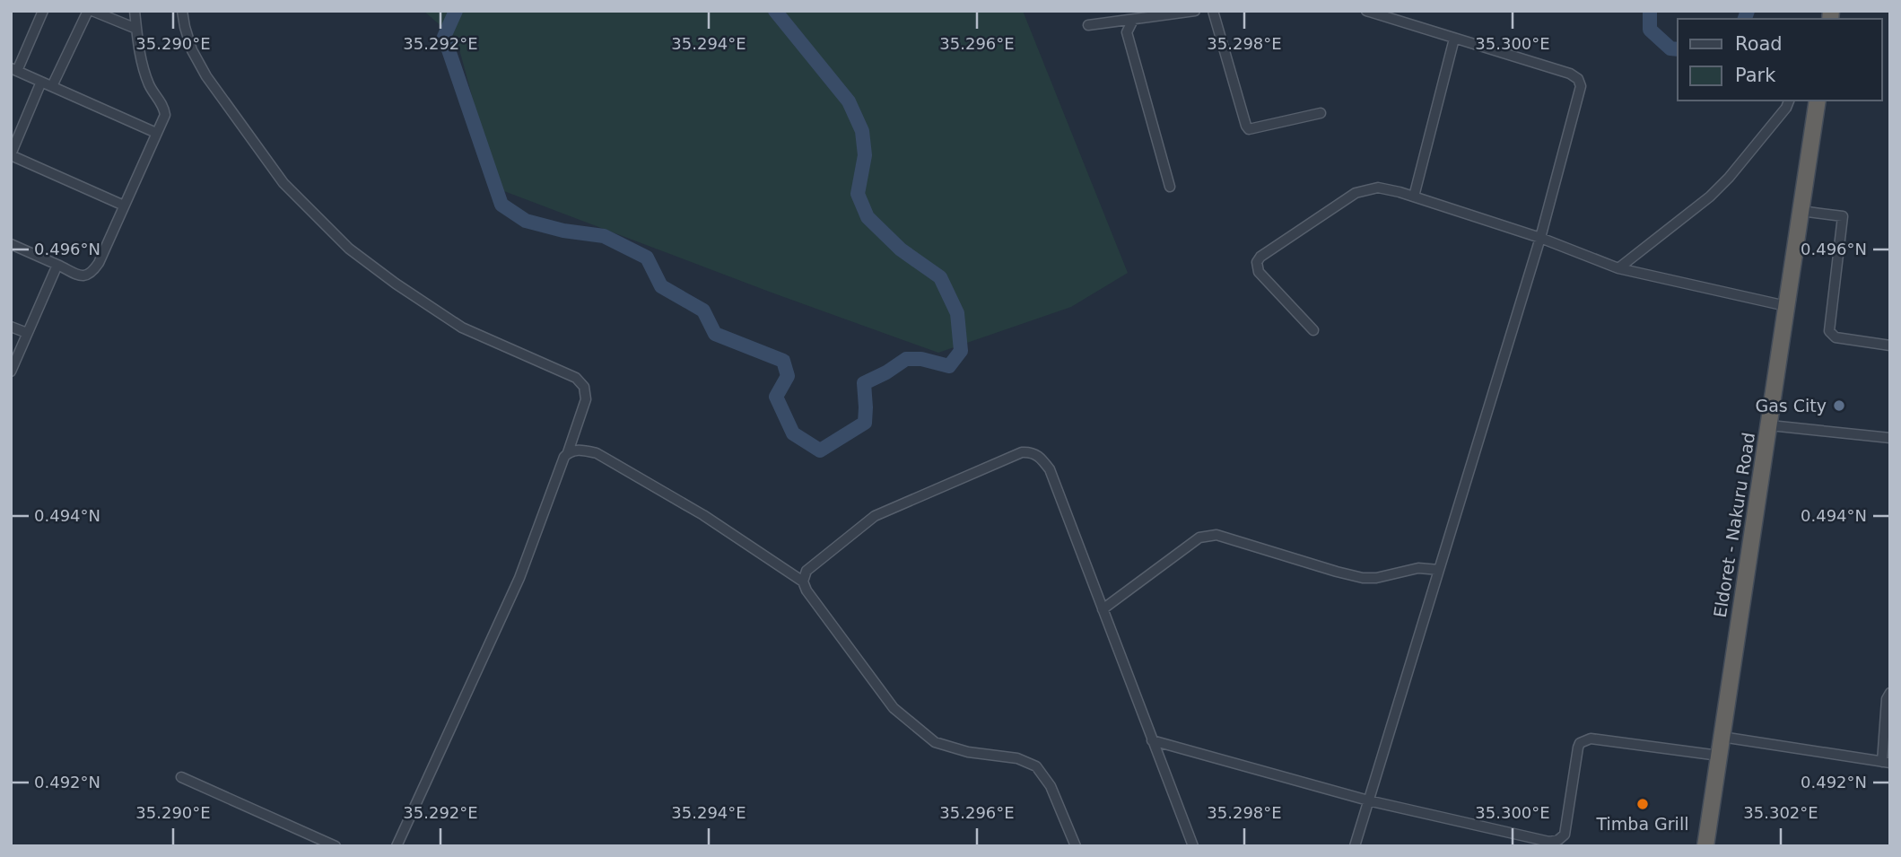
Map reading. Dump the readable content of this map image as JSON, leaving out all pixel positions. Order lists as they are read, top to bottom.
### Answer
{
  "streets": {
    "highway": ["Eldoret - Nakuru Road"]
  },
  "places": ["Gas City", "Timba Grill"],
  "legend": ["Road", "Park"],
  "coordinates": [
    "35.290°E",
    "35.292°E",
    "35.294°E",
    "35.296°E",
    "35.298°E",
    "35.300°E",
    "0.496°N",
    "0.494°N",
    "0.492°N",
    "35.302°E"
  ]
}
